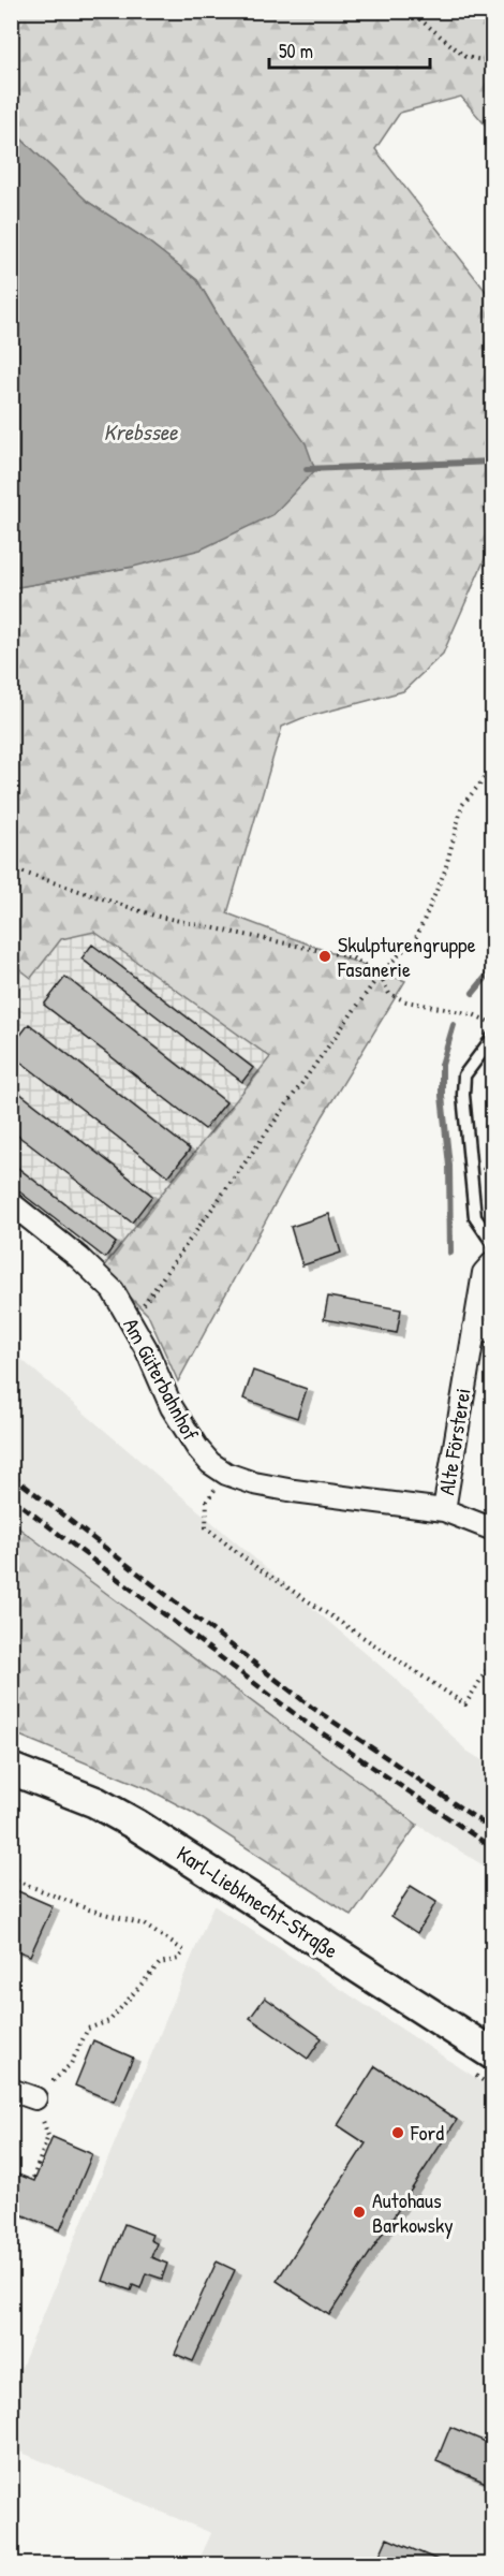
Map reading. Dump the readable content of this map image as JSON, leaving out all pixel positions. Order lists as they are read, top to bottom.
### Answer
{
  "streets": {
    "street": ["Am Güterbahnhof", "Alte Försterei", "Karl-Liebknecht-Straße"]
  },
  "crossings": [
    ["Am Güterbahnhof", "Alte Försterei"]
  ],
  "water": ["Krebssee"],
  "places": ["Skulpturengruppe Fasanerie", "Ford", "Autohaus Barkowsky"],
  "scale_bar": "50 m"
}
